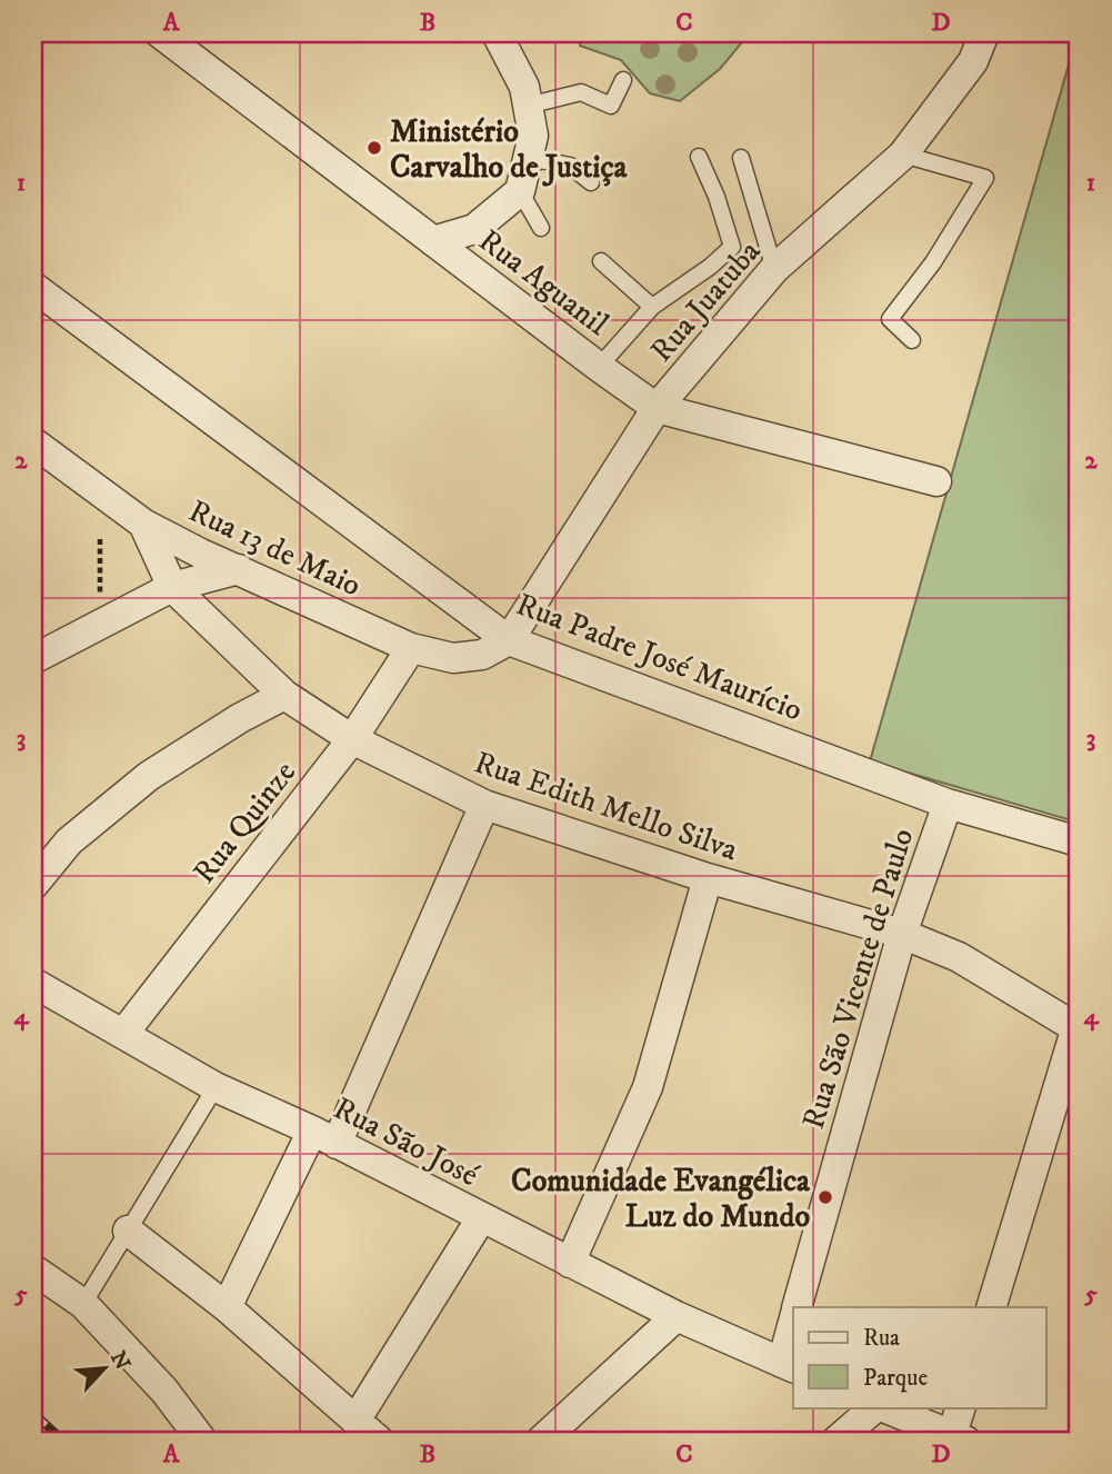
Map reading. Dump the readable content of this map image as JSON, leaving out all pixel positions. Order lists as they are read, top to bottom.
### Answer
{
  "streets": {
    "street": [
      "Rua Aguanil",
      "Rua Juatuba",
      "Rua 13 de Maio",
      "Rua Padre José Maurício",
      "Rua Edith Mello Silva",
      "Rua Quinze",
      "Rua São Vicente de Paulo",
      "Rua São José"
    ]
  },
  "crossings": [
    ["Rua Aguanil", "Rua Juatuba"],
    ["Rua Juatuba", "Rua 13 de Maio"],
    ["Rua Juatuba", "Rua Padre José Maurício"],
    ["Rua 13 de Maio", "Rua Padre José Maurício"],
    ["Rua 13 de Maio", "Rua Edith Mello Silva"],
    ["Rua 13 de Maio", "Rua Quinze"],
    ["Rua Padre José Maurício", "Rua São Vicente de Paulo"],
    ["Rua Edith Mello Silva", "Rua Quinze"],
    ["Rua Edith Mello Silva", "Rua São Vicente de Paulo"],
    ["Rua Quinze", "Rua São José"],
    ["Rua São Vicente de Paulo", "Rua São José"]
  ],
  "places": ["Ministério Carvalho de Justiça", "Comunidade Evangélica Luz do Mundo"],
  "legend": ["Rua", "Parque"],
  "north": "top right",
  "grid": {
    "columns": [
      "A",
      "B",
      "C",
      "D"
    ],
    "rows": [
      "1",
      "2",
      "3",
      "4",
      "5"
    ]
  }
}
